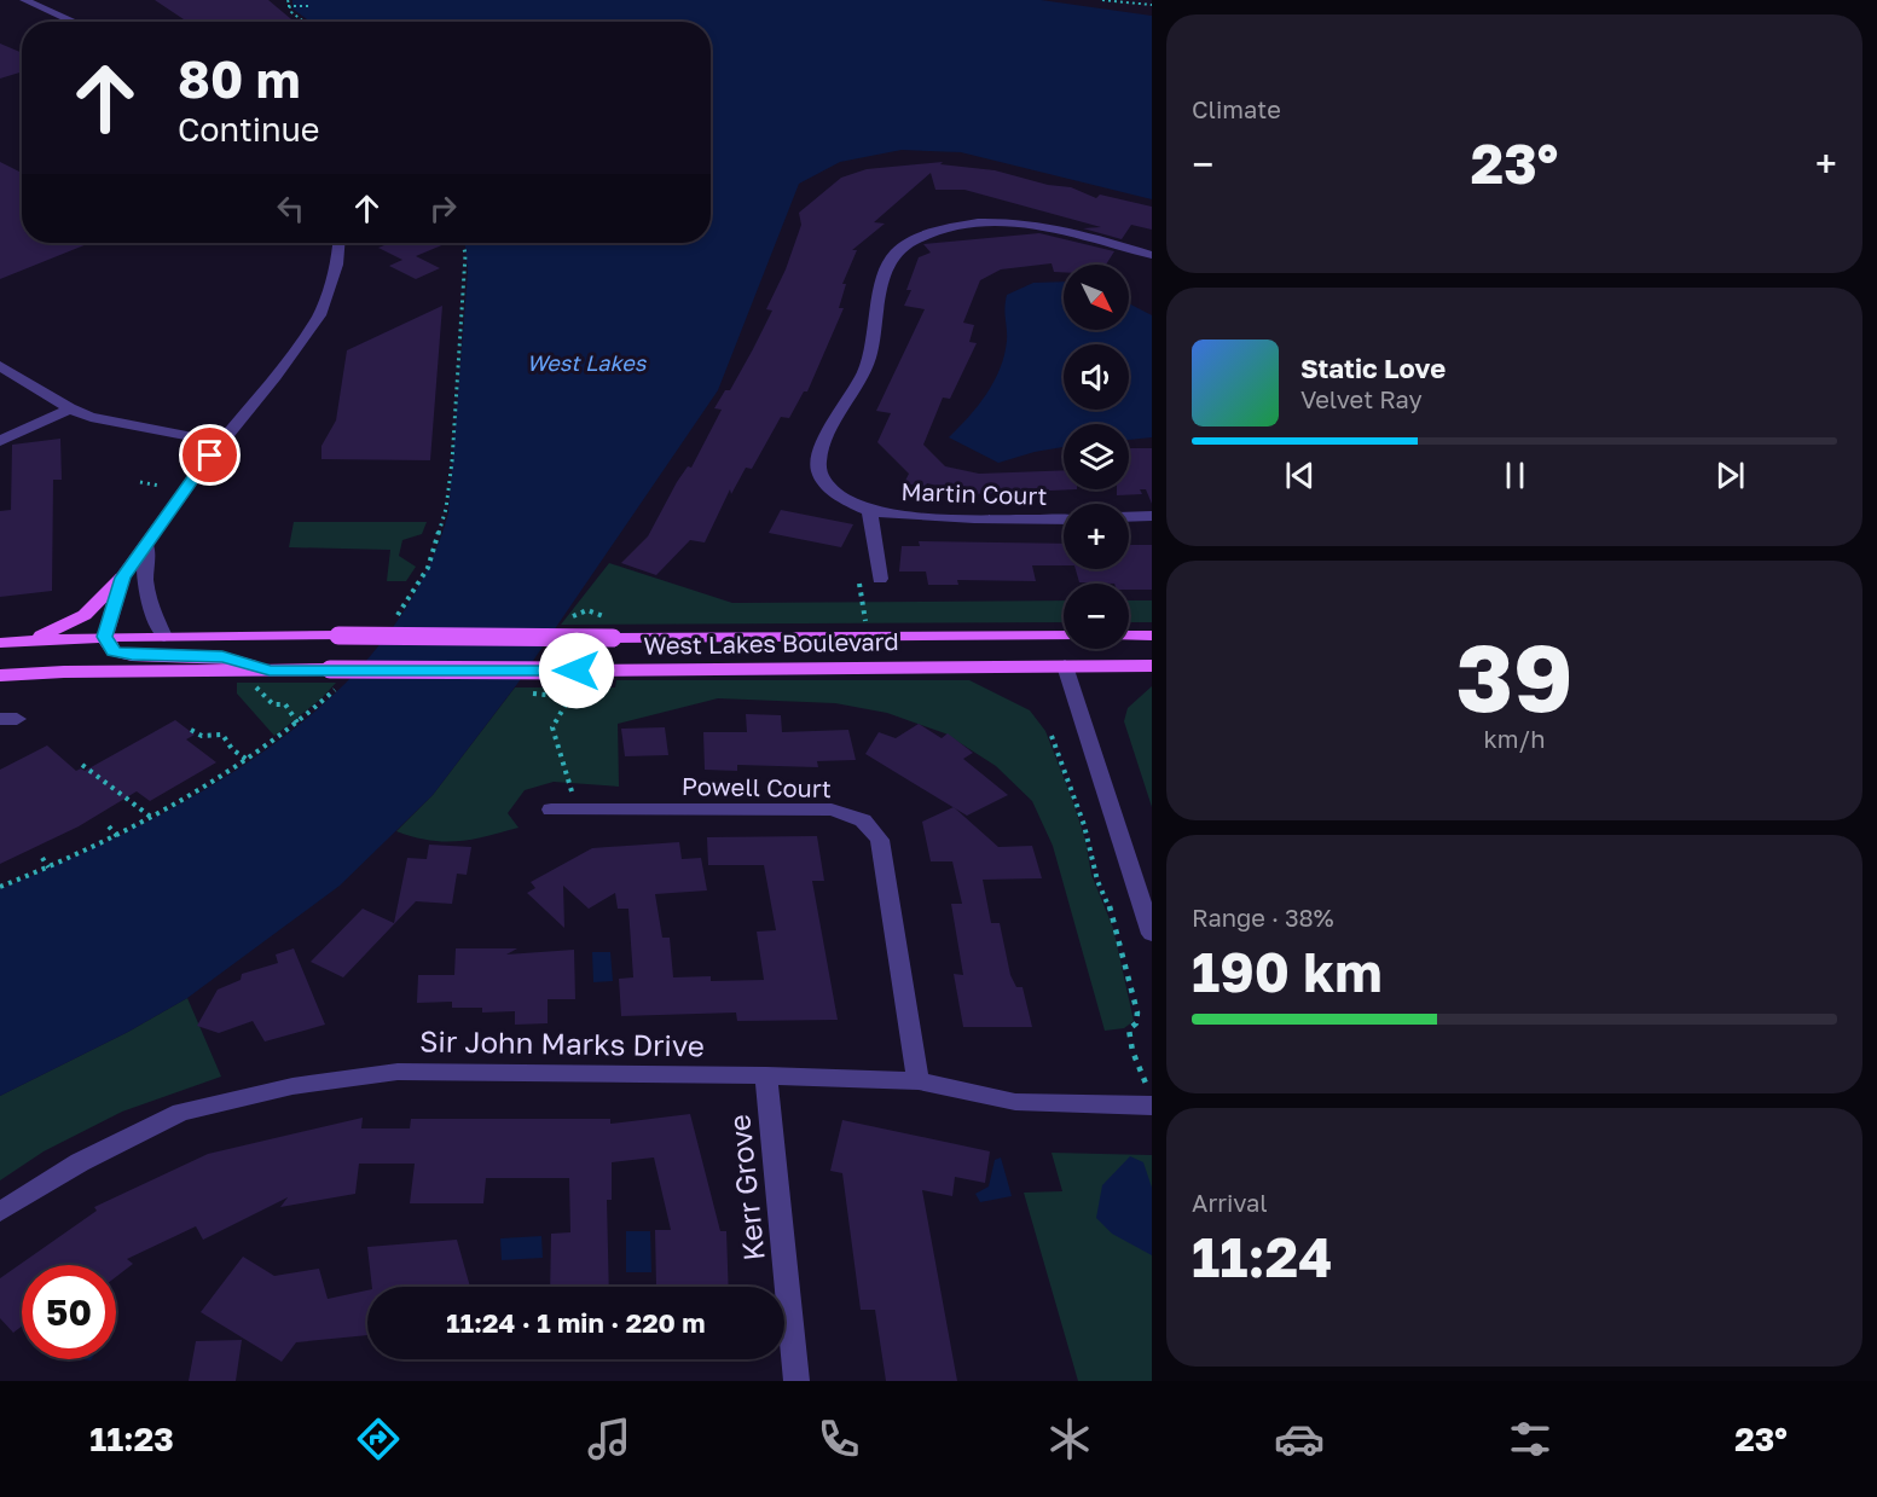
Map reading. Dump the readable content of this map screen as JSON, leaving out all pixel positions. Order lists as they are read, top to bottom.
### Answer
{
  "streets": {
    "main road": ["West Lakes Boulevard"],
    "street": [
      "Martin Court",
      "Powell Court",
      "Sir John Marks Drive",
      "Kerr Grove"
    ]
  },
  "crossings": [
    ["Powell Court", "Sir John Marks Drive"],
    ["Sir John Marks Drive", "Kerr Grove"]
  ],
  "water": ["West Lakes"],
  "north": "bottom right",
  "page": {
    "tile": [
      "Climate",
      ["39", "km/h"],
      ["Range · 38%", "190 km"],
      ["Arrival", "11:24"]
    ],
    "turn": ["80 m", "Continue"],
    "heat": ["−", "23°", "+"],
    "map_buttons": ["+", "−"],
    "song": ["Static Love", "Velvet Ray"],
    "limit": "50",
    "trip": "11:24 · 1 min · 220 m",
    "tabs": ["11:23", "23°"]
  }
}
